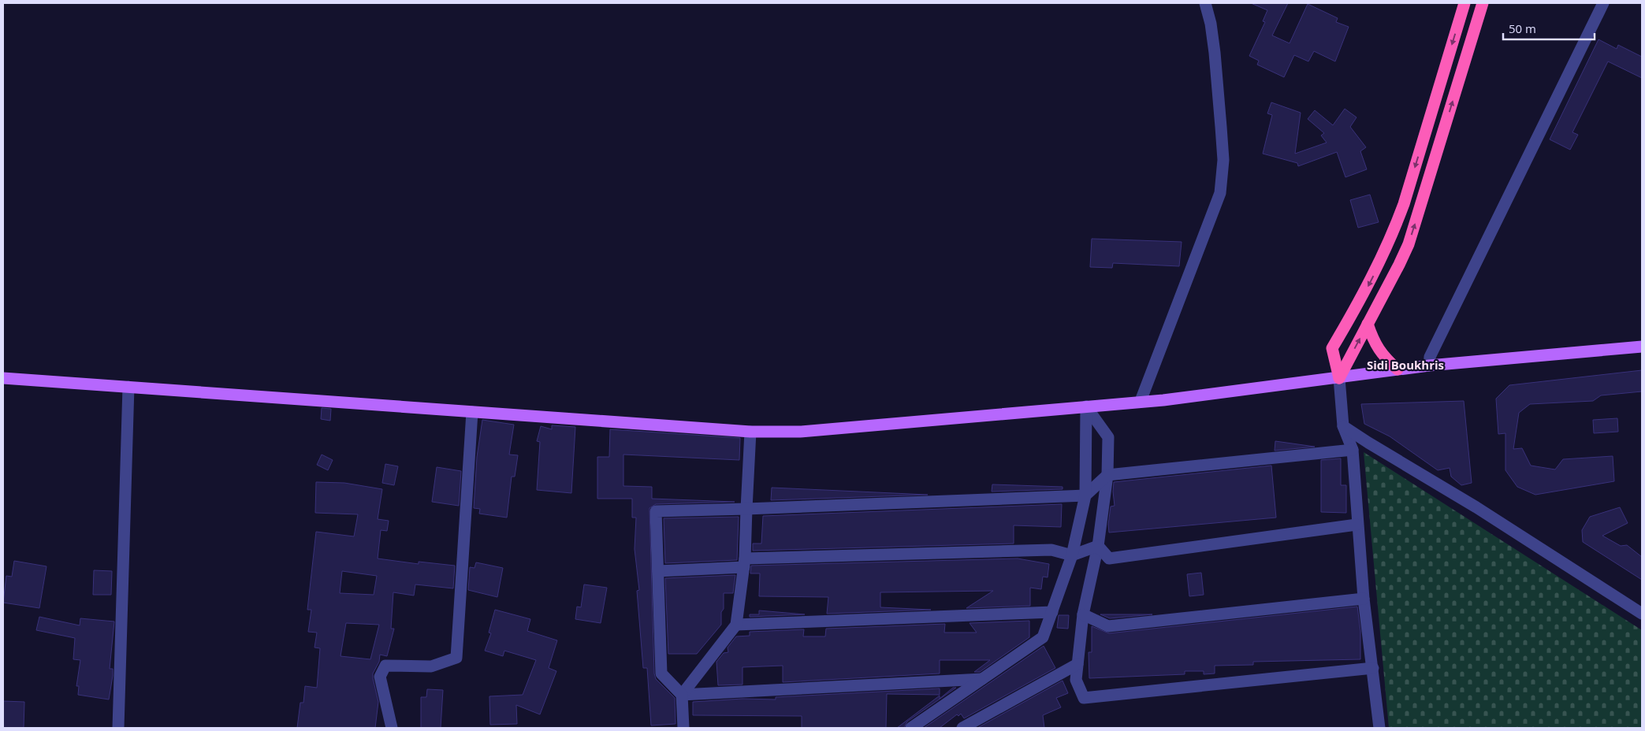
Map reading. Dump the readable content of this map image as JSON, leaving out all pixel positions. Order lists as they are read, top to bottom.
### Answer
{
  "districts": ["Sidi Boukhris"],
  "scale_bar": "50 m"
}
